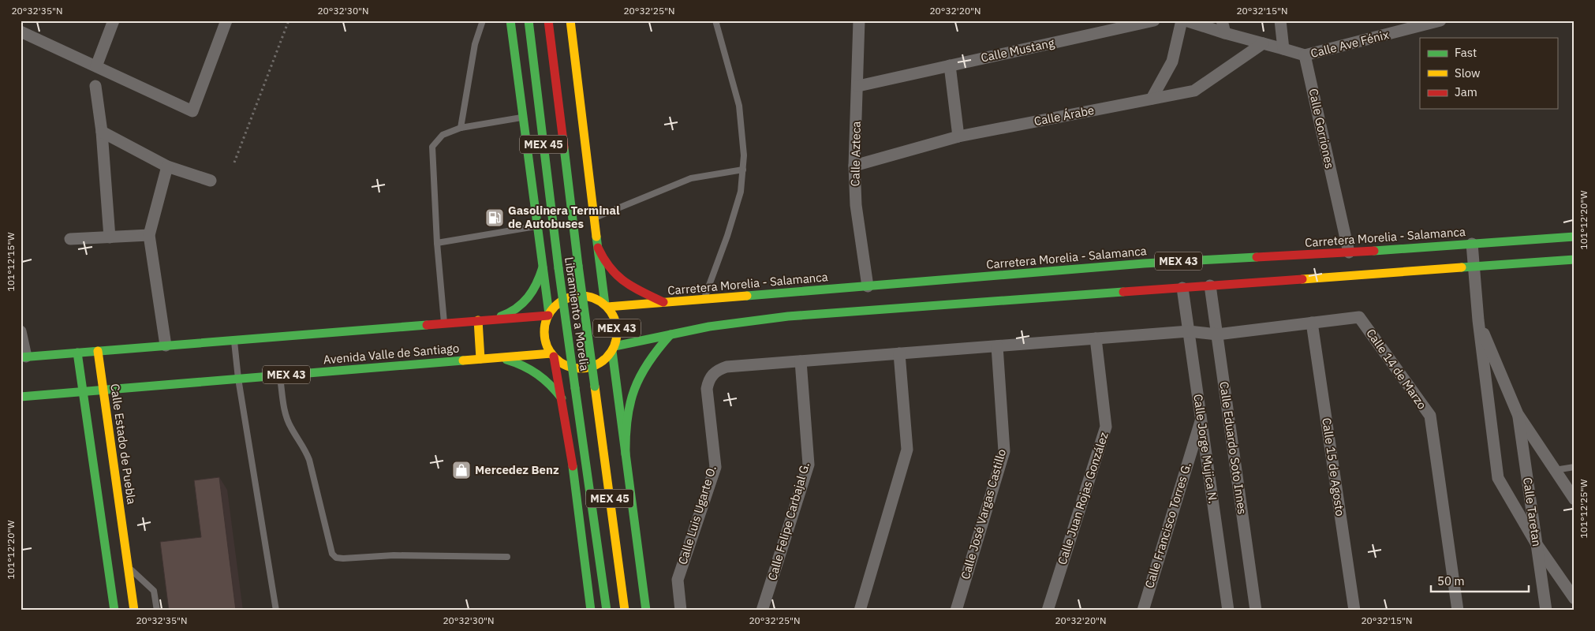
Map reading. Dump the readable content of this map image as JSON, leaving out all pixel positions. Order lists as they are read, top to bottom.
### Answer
{
  "streets": {
    "main road": [
      "MEX 45",
      "Carretera Morelia - Salamanca",
      "MEX 43",
      "Libramiento a Morelia",
      "Avenida Valle de Santiago",
      "Calle Estado de Puebla"
    ],
    "street": [
      "Calle Ave Fénix",
      "Calle Mustang",
      "Calle Árabe",
      "Calle Gorriones",
      "Calle Azteca",
      "Calle 14 de Marzo",
      "Calle Eduardo Soto Innes",
      "Calle Jorge Mujica N.",
      "Calle 15 de Agosto",
      "Calle Juan Rojas González",
      "Calle Taretan",
      "Calle José Vargas Castillo",
      "Calle Luis Ugarte O.",
      "Calle Felipe Carbajal G.",
      "Calle Francisco Torres G."
    ]
  },
  "crossings": [
    ["Calle Ave Fénix", "Calle Gorriones"],
    ["Calle Mustang", "Calle Azteca"],
    ["Calle Árabe", "Calle Azteca"],
    ["Calle Gorriones", "Carretera Morelia - Salamanca"],
    ["Calle Azteca", "Carretera Morelia - Salamanca"],
    ["Carretera Morelia - Salamanca", "MEX 43"],
    ["Carretera Morelia - Salamanca", "Avenida Valle de Santiago"],
    ["MEX 43", "Avenida Valle de Santiago"],
    ["MEX 43", "Calle Eduardo Soto Innes"],
    ["MEX 43", "Calle Jorge Mujica N."],
    ["Avenida Valle de Santiago", "Calle Estado de Puebla"],
    ["Calle 14 de Marzo", "Calle Eduardo Soto Innes"],
    ["Calle 14 de Marzo", "Calle Jorge Mujica N."],
    ["Calle 14 de Marzo", "Calle 15 de Agosto"],
    ["Calle 14 de Marzo", "Calle Juan Rojas González"],
    ["Calle 14 de Marzo", "Calle José Vargas Castillo"],
    ["Calle 14 de Marzo", "Calle Luis Ugarte O."],
    ["Calle 14 de Marzo", "Calle Felipe Carbajal G."],
    ["Calle Jorge Mujica N.", "Calle Francisco Torres G."]
  ],
  "places": {
    "fuel station": ["Gasolinera Terminal de Autobuses"],
    "shop": ["Mercedez Benz"]
  },
  "legend": ["Fast", "Slow", "Jam"],
  "scale_bar": "50 m",
  "coordinates": [
    "20°32'35\"N",
    "20°32'30\"N",
    "20°32'25\"N",
    "20°32'20\"N",
    "20°32'15\"N",
    "101°12'20\"W",
    "101°12'15\"W",
    "101°12'25\"W"
  ]
}
